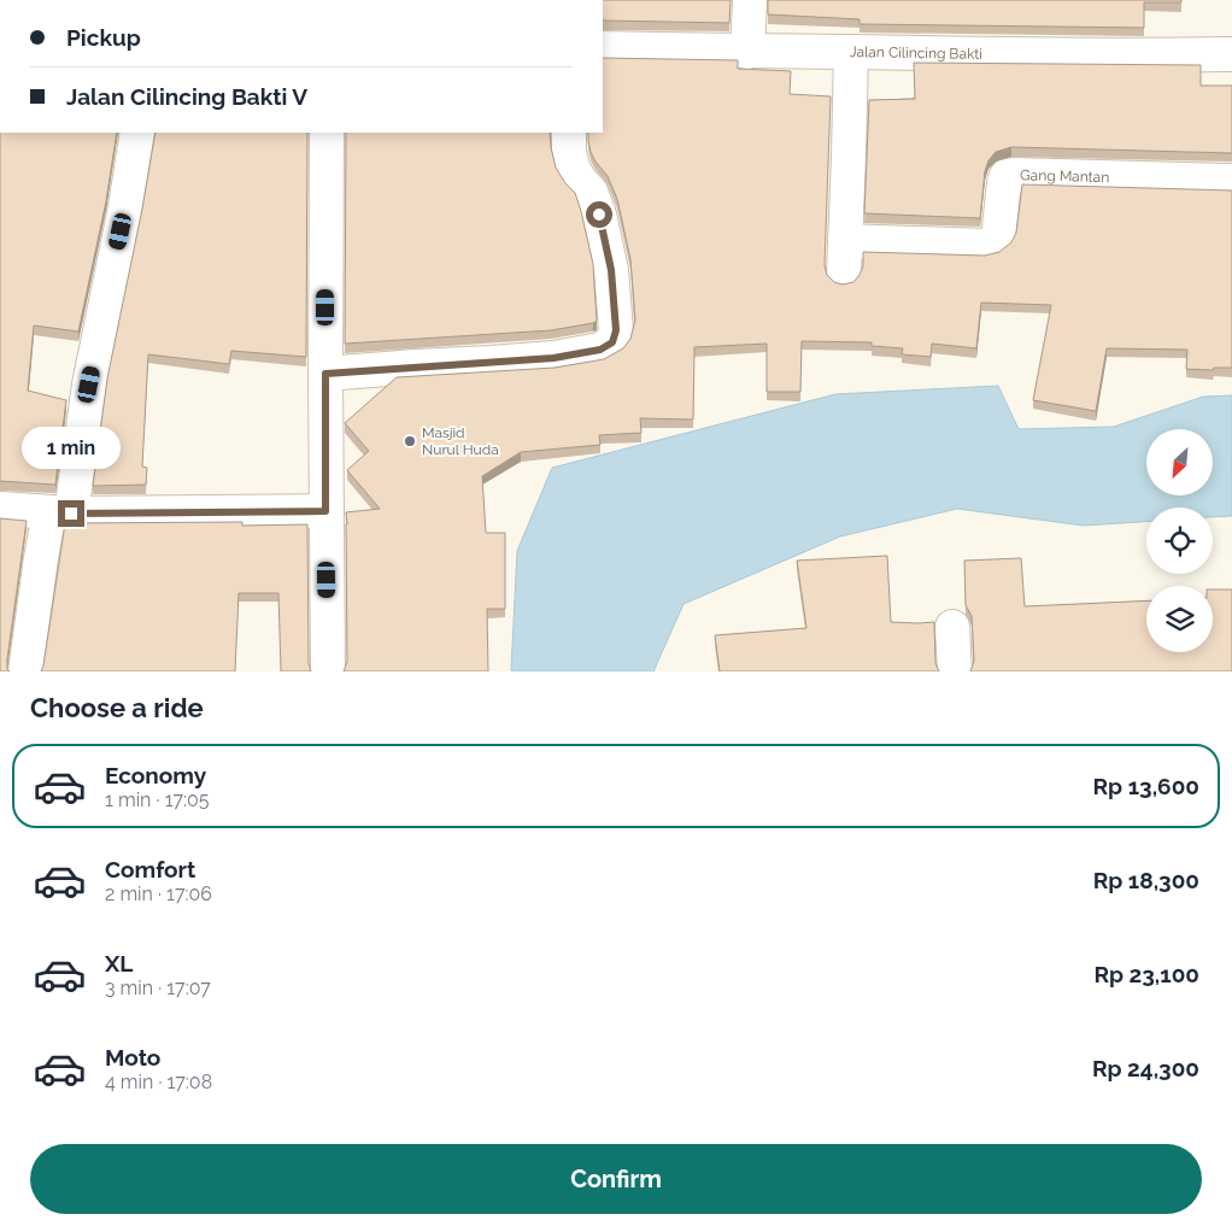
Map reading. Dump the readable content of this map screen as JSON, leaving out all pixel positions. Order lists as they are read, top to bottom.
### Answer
{
  "streets": {
    "street": ["Jalan Cilincing Bakti", "Gang Mantan"]
  },
  "places": ["Masjid Nurul Huda"],
  "north": "bottom left",
  "page": {
    "banner": ["Pickup", "Jalan Cilincing Bakti V"],
    "bubble": "1 min",
    "heading": "Choose a ride",
    "list": [
      {
        "name": "Economy",
        "note": "1 min · 17:05",
        "value": "Rp 13,600"
      },
      {
        "name": "Comfort",
        "note": "2 min · 17:06",
        "value": "Rp 18,300"
      },
      {
        "name": "XL",
        "note": "3 min · 17:07",
        "value": "Rp 23,100"
      },
      {
        "name": "Moto",
        "note": "4 min · 17:08",
        "value": "Rp 24,300"
      }
    ],
    "buttons": "Confirm"
  }
}
